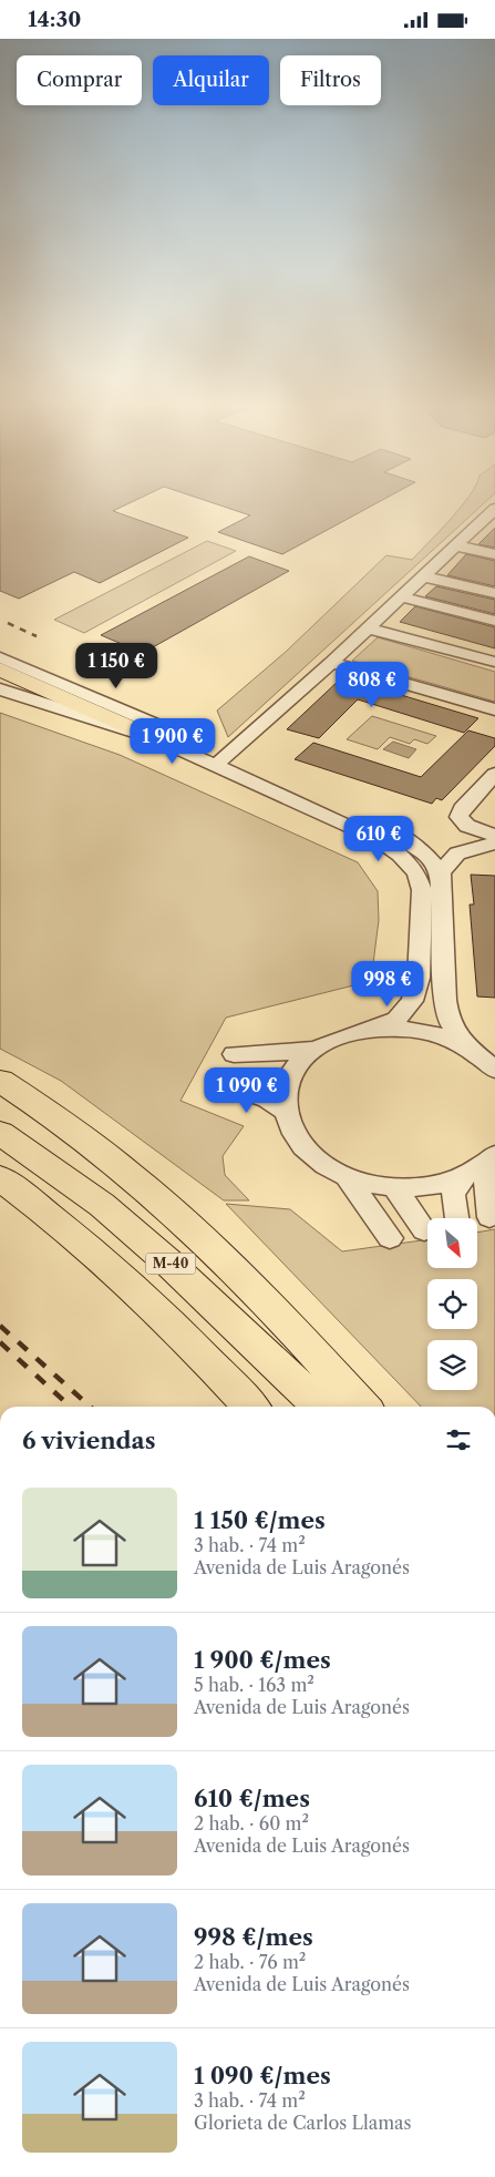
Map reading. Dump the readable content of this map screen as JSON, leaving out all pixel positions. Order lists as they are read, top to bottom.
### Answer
{
  "streets": {
    "highway": ["M-40"]
  },
  "north": "bottom right",
  "page": {
    "status": "14:30",
    "chip": ["Comprar", "Alquilar", "Filtros"],
    "price": [
      "1 150 €",
      "808 €",
      "1 900 €",
      "610 €",
      "998 €",
      "1 090 €"
    ],
    "heading": "6 viviendas",
    "list": [
      {
        "name": "1 150 €/mes",
        "note": "3 hab. · 74 m² · Avenida de Luis Aragonés"
      },
      {
        "name": "1 900 €/mes",
        "note": "5 hab. · 163 m² · Avenida de Luis Aragonés"
      },
      {
        "name": "610 €/mes",
        "note": "2 hab. · 60 m² · Avenida de Luis Aragonés"
      },
      {
        "name": "998 €/mes",
        "note": "2 hab. · 76 m² · Avenida de Luis Aragonés"
      },
      {
        "name": "1 090 €/mes",
        "note": "3 hab. · 74 m² · Glorieta de Carlos Llamas"
      }
    ]
  }
}
